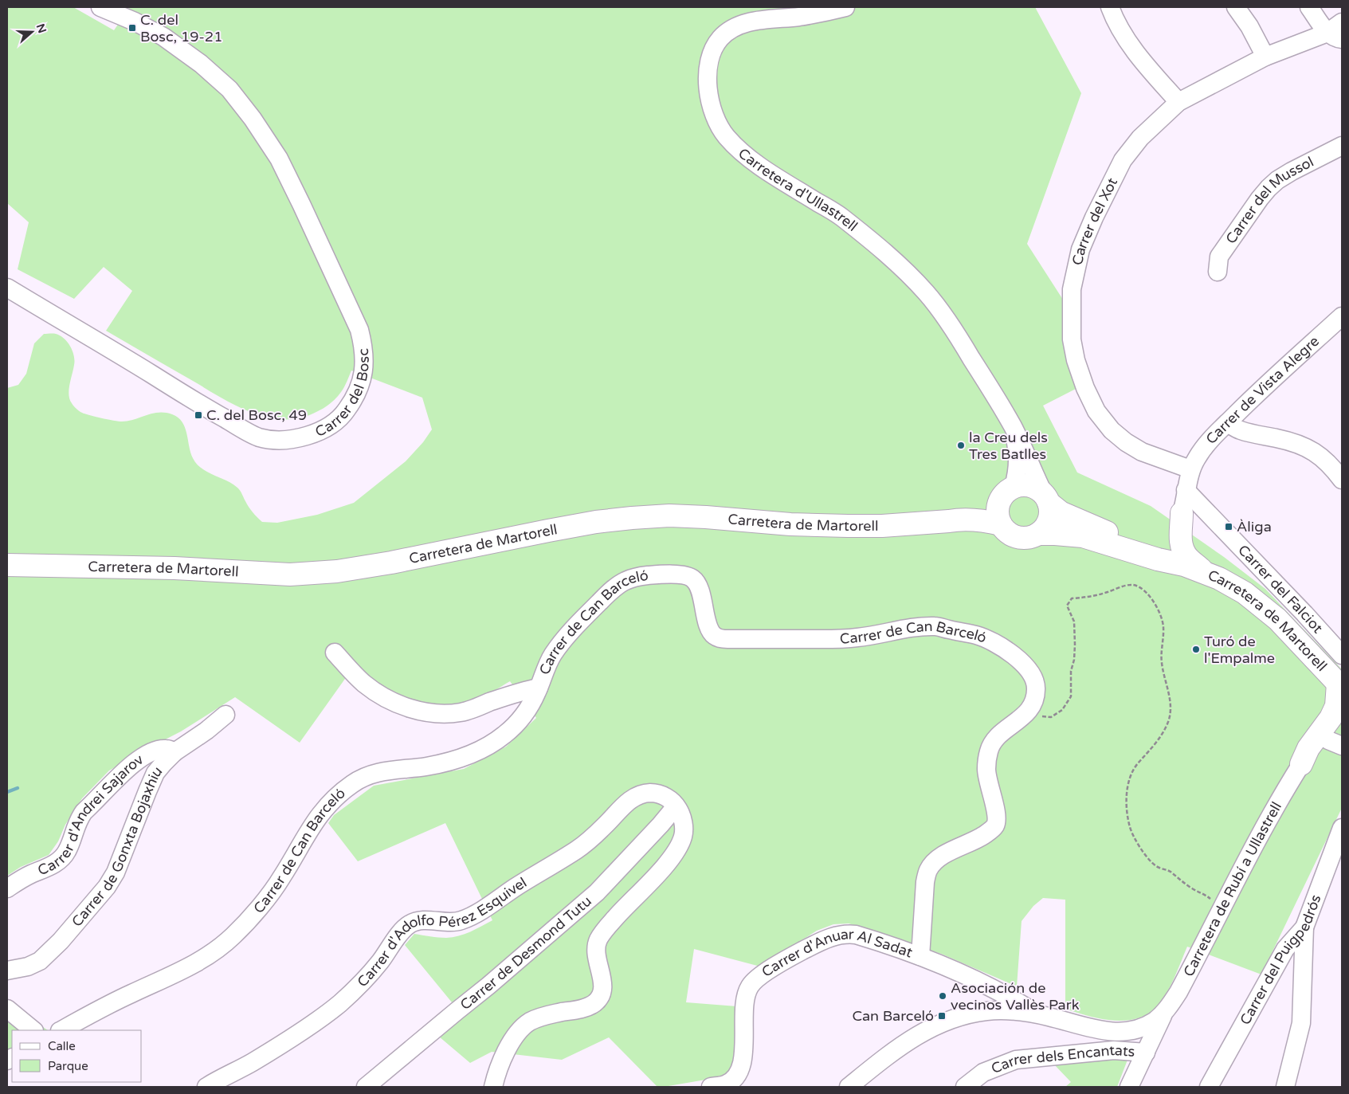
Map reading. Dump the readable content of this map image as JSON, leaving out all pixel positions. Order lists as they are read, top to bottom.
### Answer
{
  "streets": {
    "main road": ["Carretera de Martorell"],
    "street": [
      "Carretera d'Ullastrell",
      "Carrer del Mussol",
      "Carrer del Xot",
      "Carrer del Bosc",
      "Carrer de Vista Alegre",
      "Carrer del Falciot",
      "Carrer de Can Barceló",
      "Carrer d'Andrei Sajarov",
      "Carrer de Gonxta Bojaxhiu",
      "Carretera de Rubí a Ullastrell",
      "Carrer d'Adolfo Pérez Esquivel",
      "Carrer de Desmond Tutu",
      "Carrer del Puigpedrós",
      "Carrer d'Anuar Al Sadat",
      "Carrer dels Encantats"
    ]
  },
  "crossings": [
    ["Carretera d'Ullastrell", "Carretera de Martorell"],
    ["Carrer del Xot", "Carrer de Vista Alegre"],
    ["Carrer de Vista Alegre", "Carrer del Falciot"],
    ["Carrer de Can Barceló", "Carrer d'Anuar Al Sadat"],
    ["Carrer d'Andrei Sajarov", "Carrer de Gonxta Bojaxhiu"],
    ["Carrer d'Adolfo Pérez Esquivel", "Carrer de Desmond Tutu"]
  ],
  "places": {
    "transit": [
      "C. del Bosc, 19-21",
      "C. del Bosc, 49",
      "Àliga",
      "Can Barceló"
    ],
    "other": ["la Creu dels Tres Batlles", "Turó de l'Empalme", "Asociación de vecinos Vallès Park"]
  },
  "legend": ["Calle", "Parque"],
  "north": "right"
}
